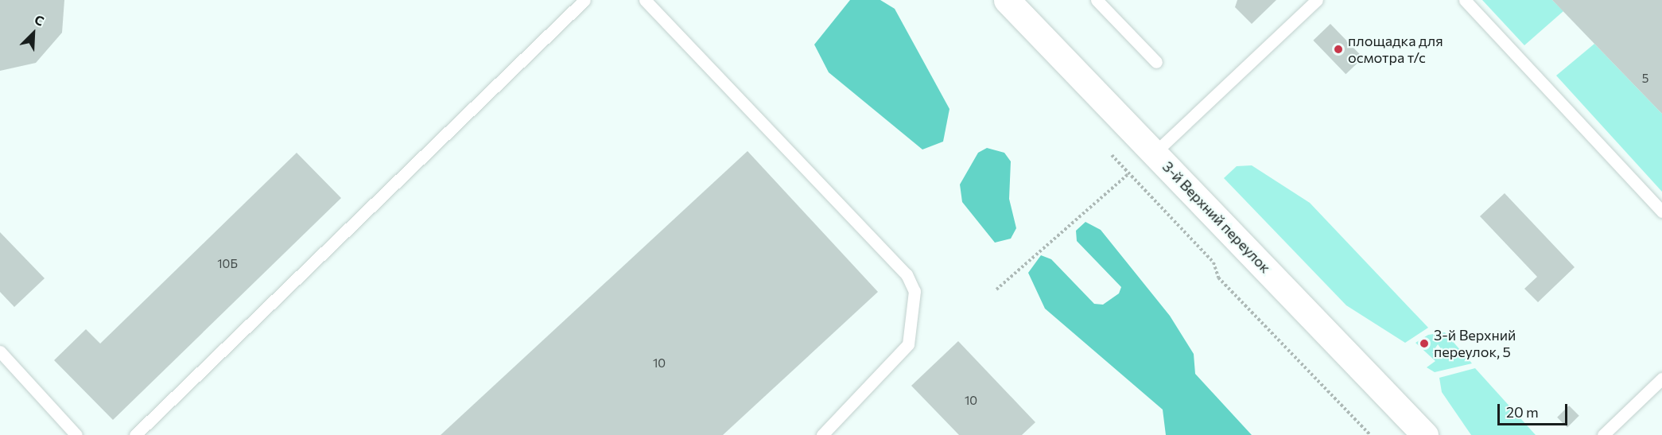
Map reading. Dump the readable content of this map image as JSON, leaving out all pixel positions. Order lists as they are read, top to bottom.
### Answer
{
  "streets": {
    "street": ["3-й Верхний переулок"]
  },
  "places": ["площадка для осмотра т/с", "3-й Верхний переулок, 5"],
  "house_numbers": [
    "5",
    "10Б",
    "10",
    "10"
  ],
  "scale_bar": "20 m",
  "north": "top right"
}
